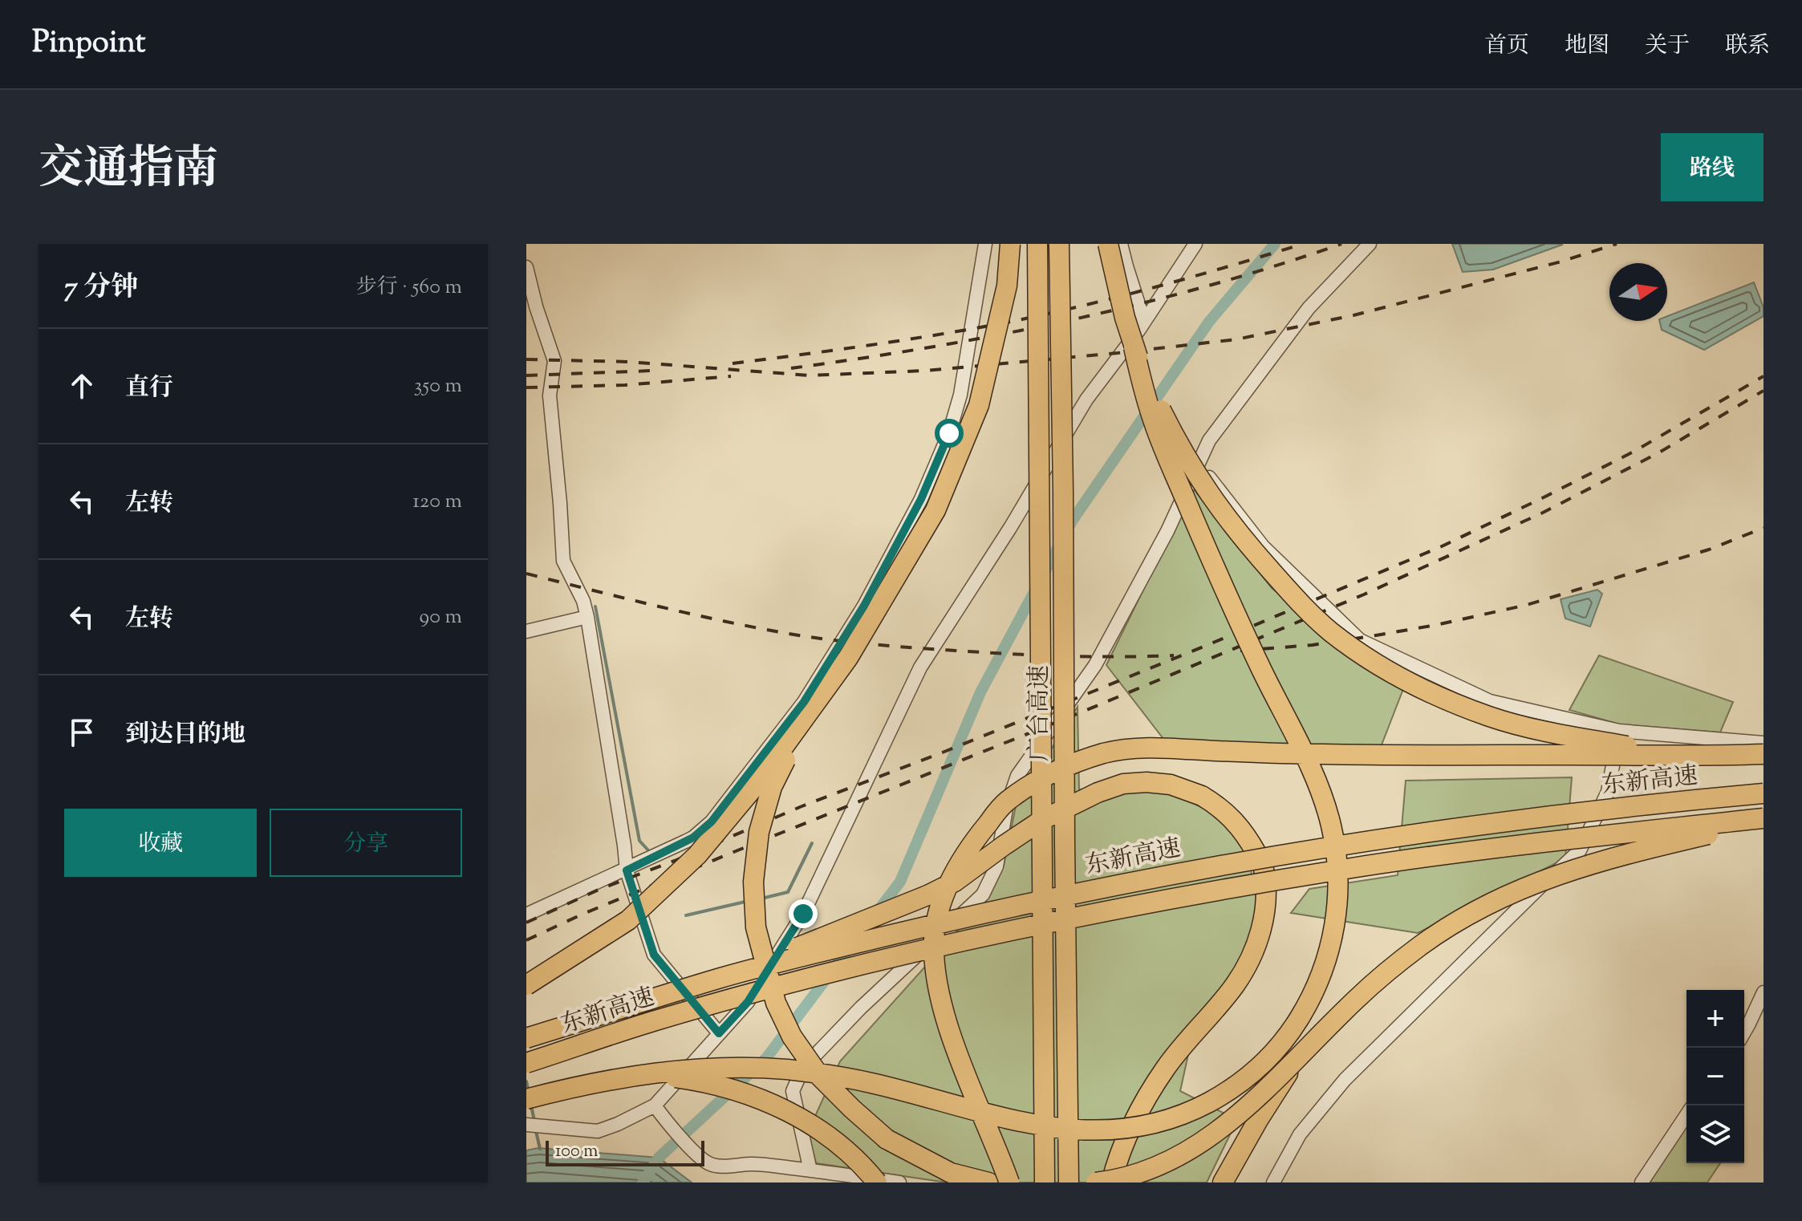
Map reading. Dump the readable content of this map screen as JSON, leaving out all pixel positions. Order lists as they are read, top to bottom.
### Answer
{
  "streets": {
    "highway": ["广台高速", "东新高速"]
  },
  "scale_bar": "100 m",
  "north": "right",
  "page": {
    "header": "Pinpoint",
    "nav": [
      "首页",
      "地图",
      "关于",
      "联系"
    ],
    "title": "交通指南",
    "buttons": [
      "路线",
      ["收藏", "分享"]
    ],
    "heading": ["7 分钟", "步行 · 560 m"],
    "list": [
      ["直行", "350 m"],
      ["左转", "120 m"],
      ["左转", "90 m"],
      "到达目的地"
    ],
    "map_buttons": ["+", "−"],
    "scale": "100 m"
  }
}
